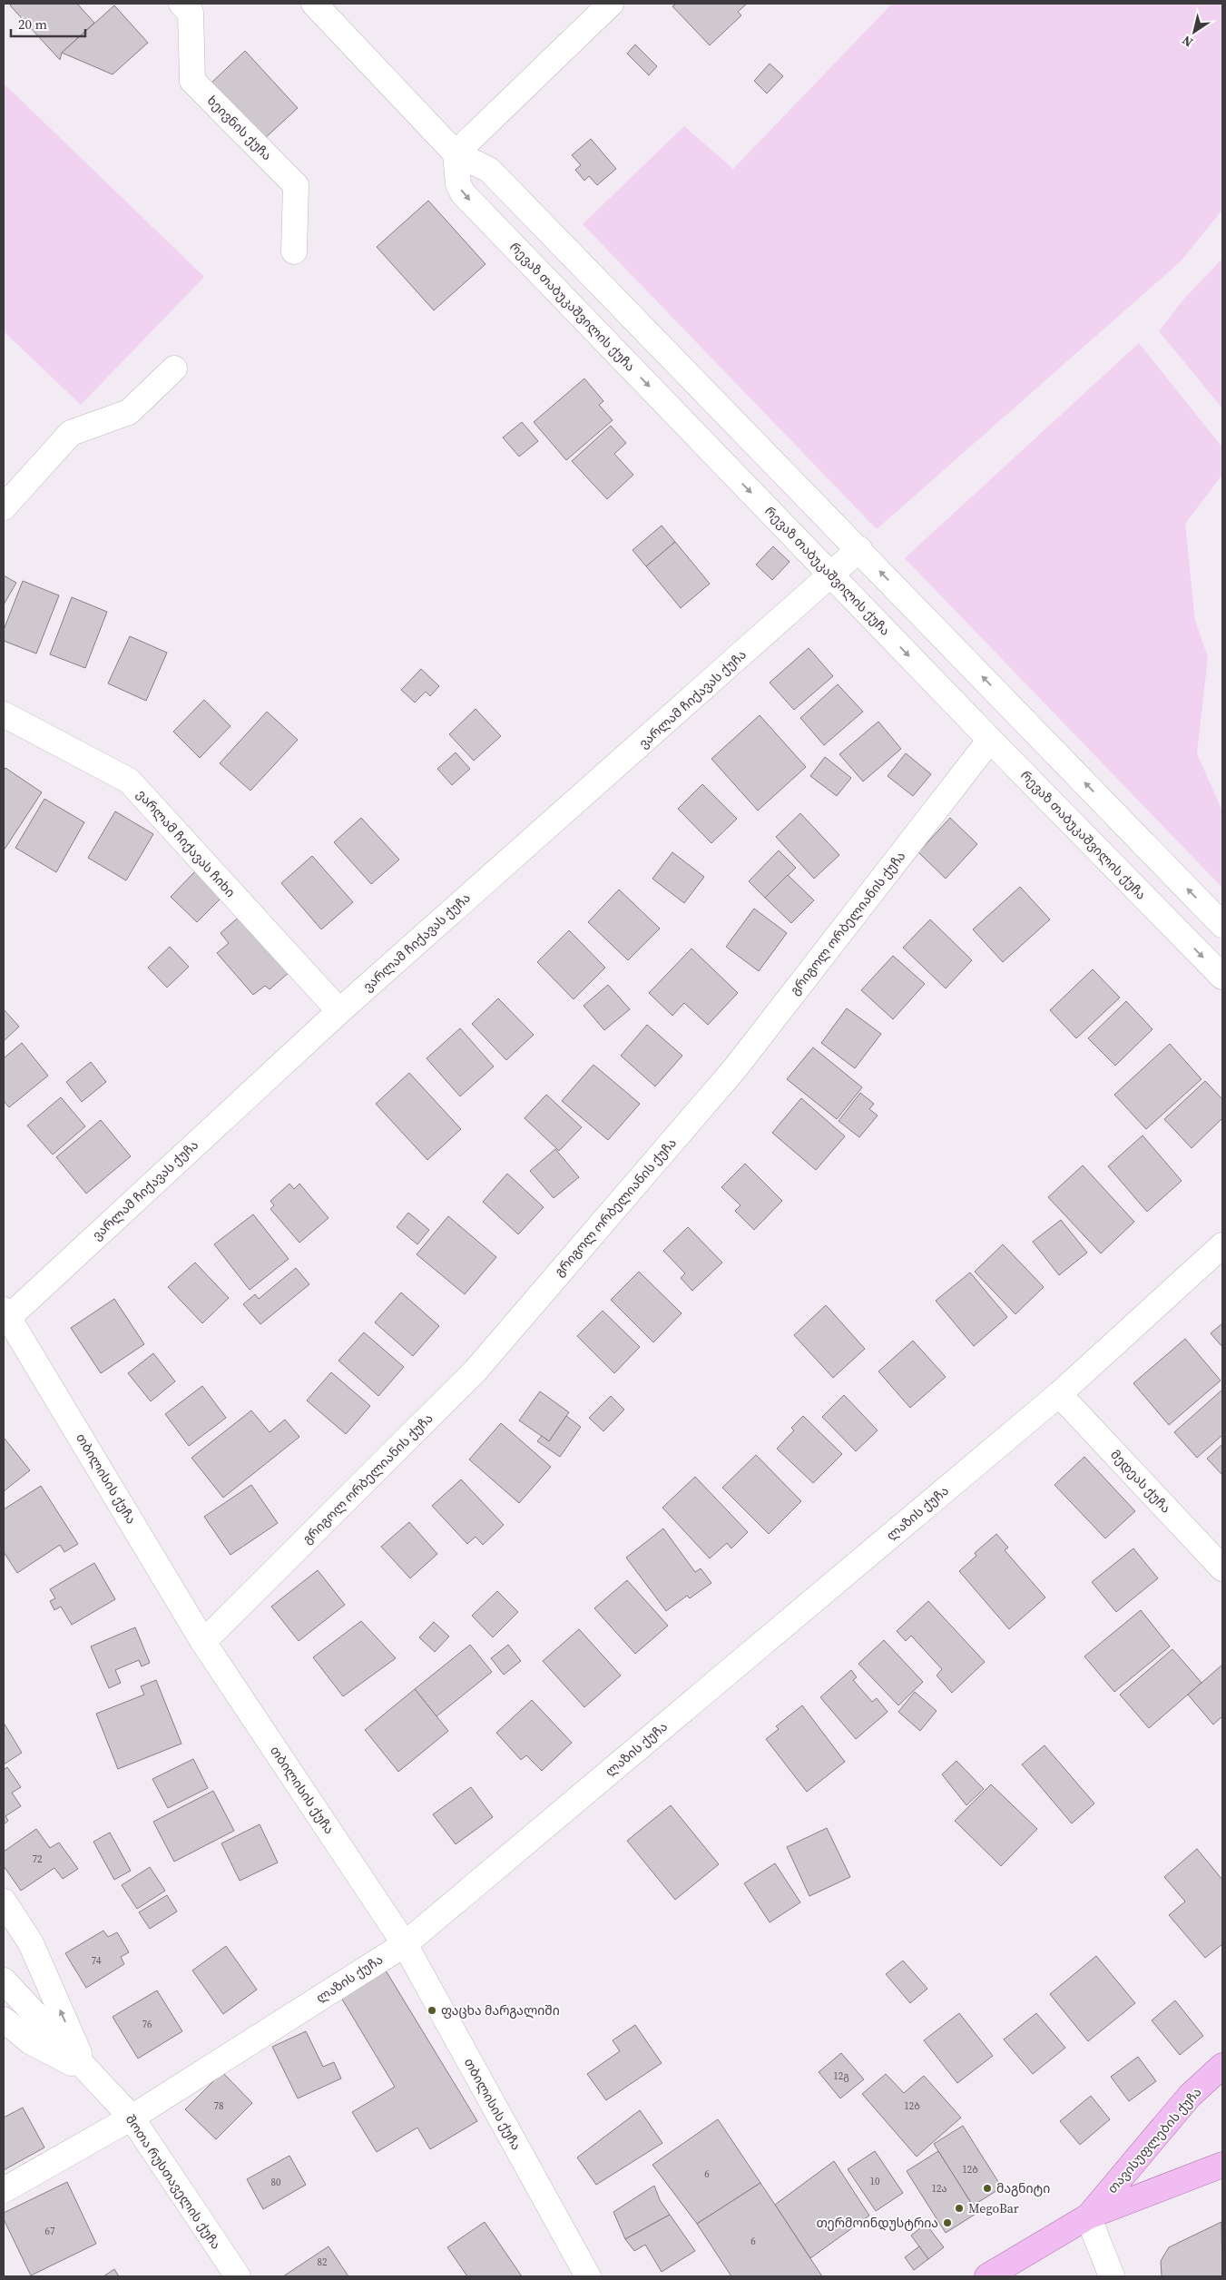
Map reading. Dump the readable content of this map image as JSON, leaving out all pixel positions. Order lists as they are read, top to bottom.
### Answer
{
  "streets": {
    "main road": ["თავისუფლების ქუჩა"],
    "street": [
      "ხეივნის ქუჩა",
      "რევაზ თაბუკაშვილის ქუჩა",
      "ვარლამ ჩიქავას ქუჩა",
      "ვარლამ ჩიქავას ჩიხი",
      "გრიგოლ ორბელიანის ქუჩა",
      "თბილისის ქუჩა",
      "მედეას ქუჩა",
      "ლაზის ქუჩა",
      "შოთა რუსთაველის ქუჩა"
    ]
  },
  "crossings": [
    ["რევაზ თაბუკაშვილის ქუჩა", "ვარლამ ჩიქავას ქუჩა"],
    ["რევაზ თაბუკაშვილის ქუჩა", "გრიგოლ ორბელიანის ქუჩა"],
    ["ვარლამ ჩიქავას ქუჩა", "ვარლამ ჩიქავას ჩიხი"],
    ["ვარლამ ჩიქავას ქუჩა", "თბილისის ქუჩა"],
    ["გრიგოლ ორბელიანის ქუჩა", "თბილისის ქუჩა"],
    ["თბილისის ქუჩა", "ლაზის ქუჩა"],
    ["მედეას ქუჩა", "ლაზის ქუჩა"],
    ["ლაზის ქუჩა", "შოთა რუსთაველის ქუჩა"]
  ],
  "places": [
    "ფაცხა მარგალიში",
    "მაგნიტი",
    "MegoBar",
    "თერმოინდუსტრია"
  ],
  "house_numbers": [
    "72",
    "74",
    "76",
    "12გ",
    "78",
    "12ბ",
    "12ბ",
    "6",
    "10",
    "80",
    "12ა",
    "67",
    "6",
    "82"
  ],
  "scale_bar": "20 m",
  "north": "bottom left"
}
